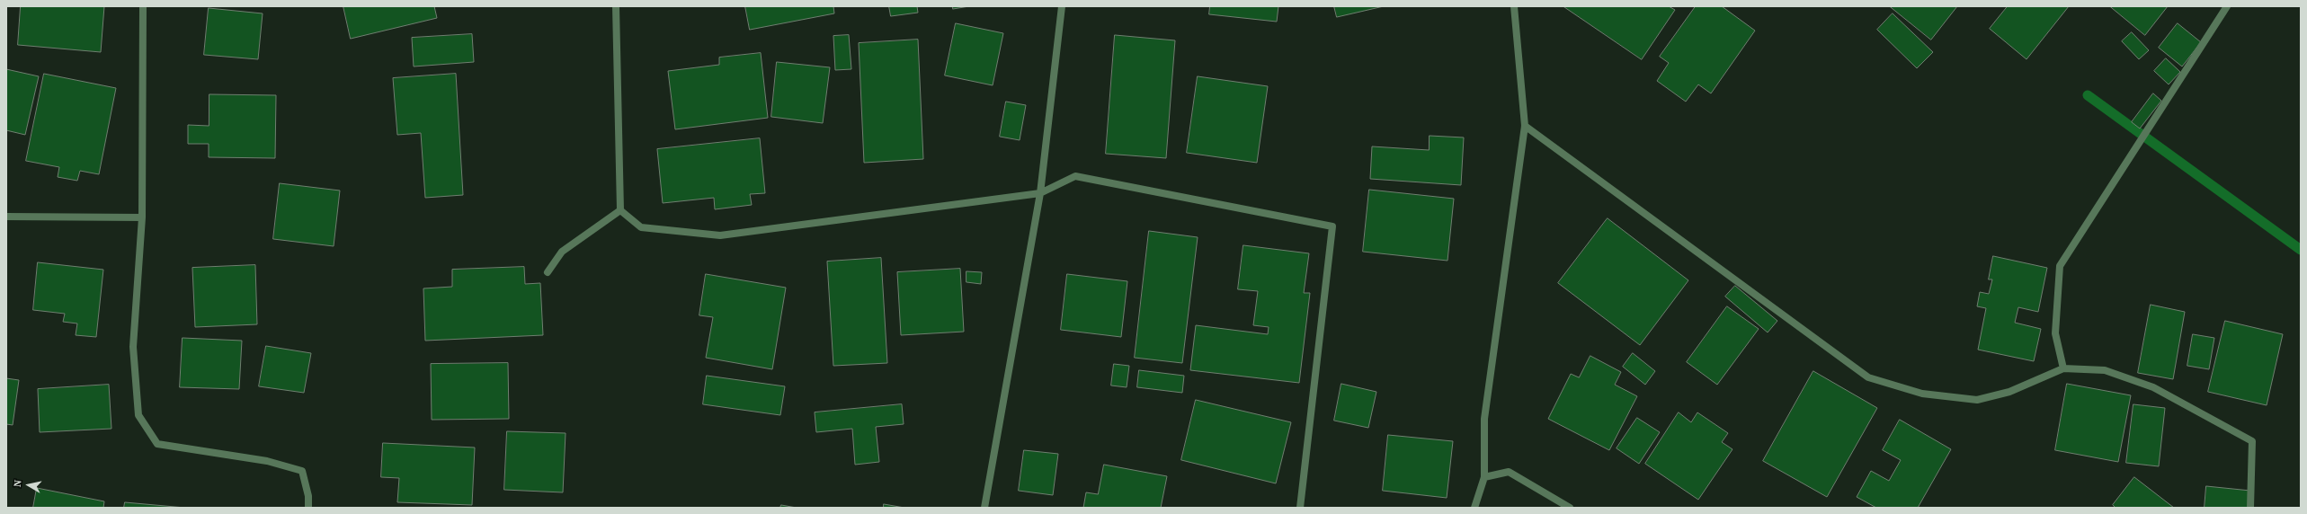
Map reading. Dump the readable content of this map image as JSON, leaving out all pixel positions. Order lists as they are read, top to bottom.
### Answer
{
  "north": "left"
}
